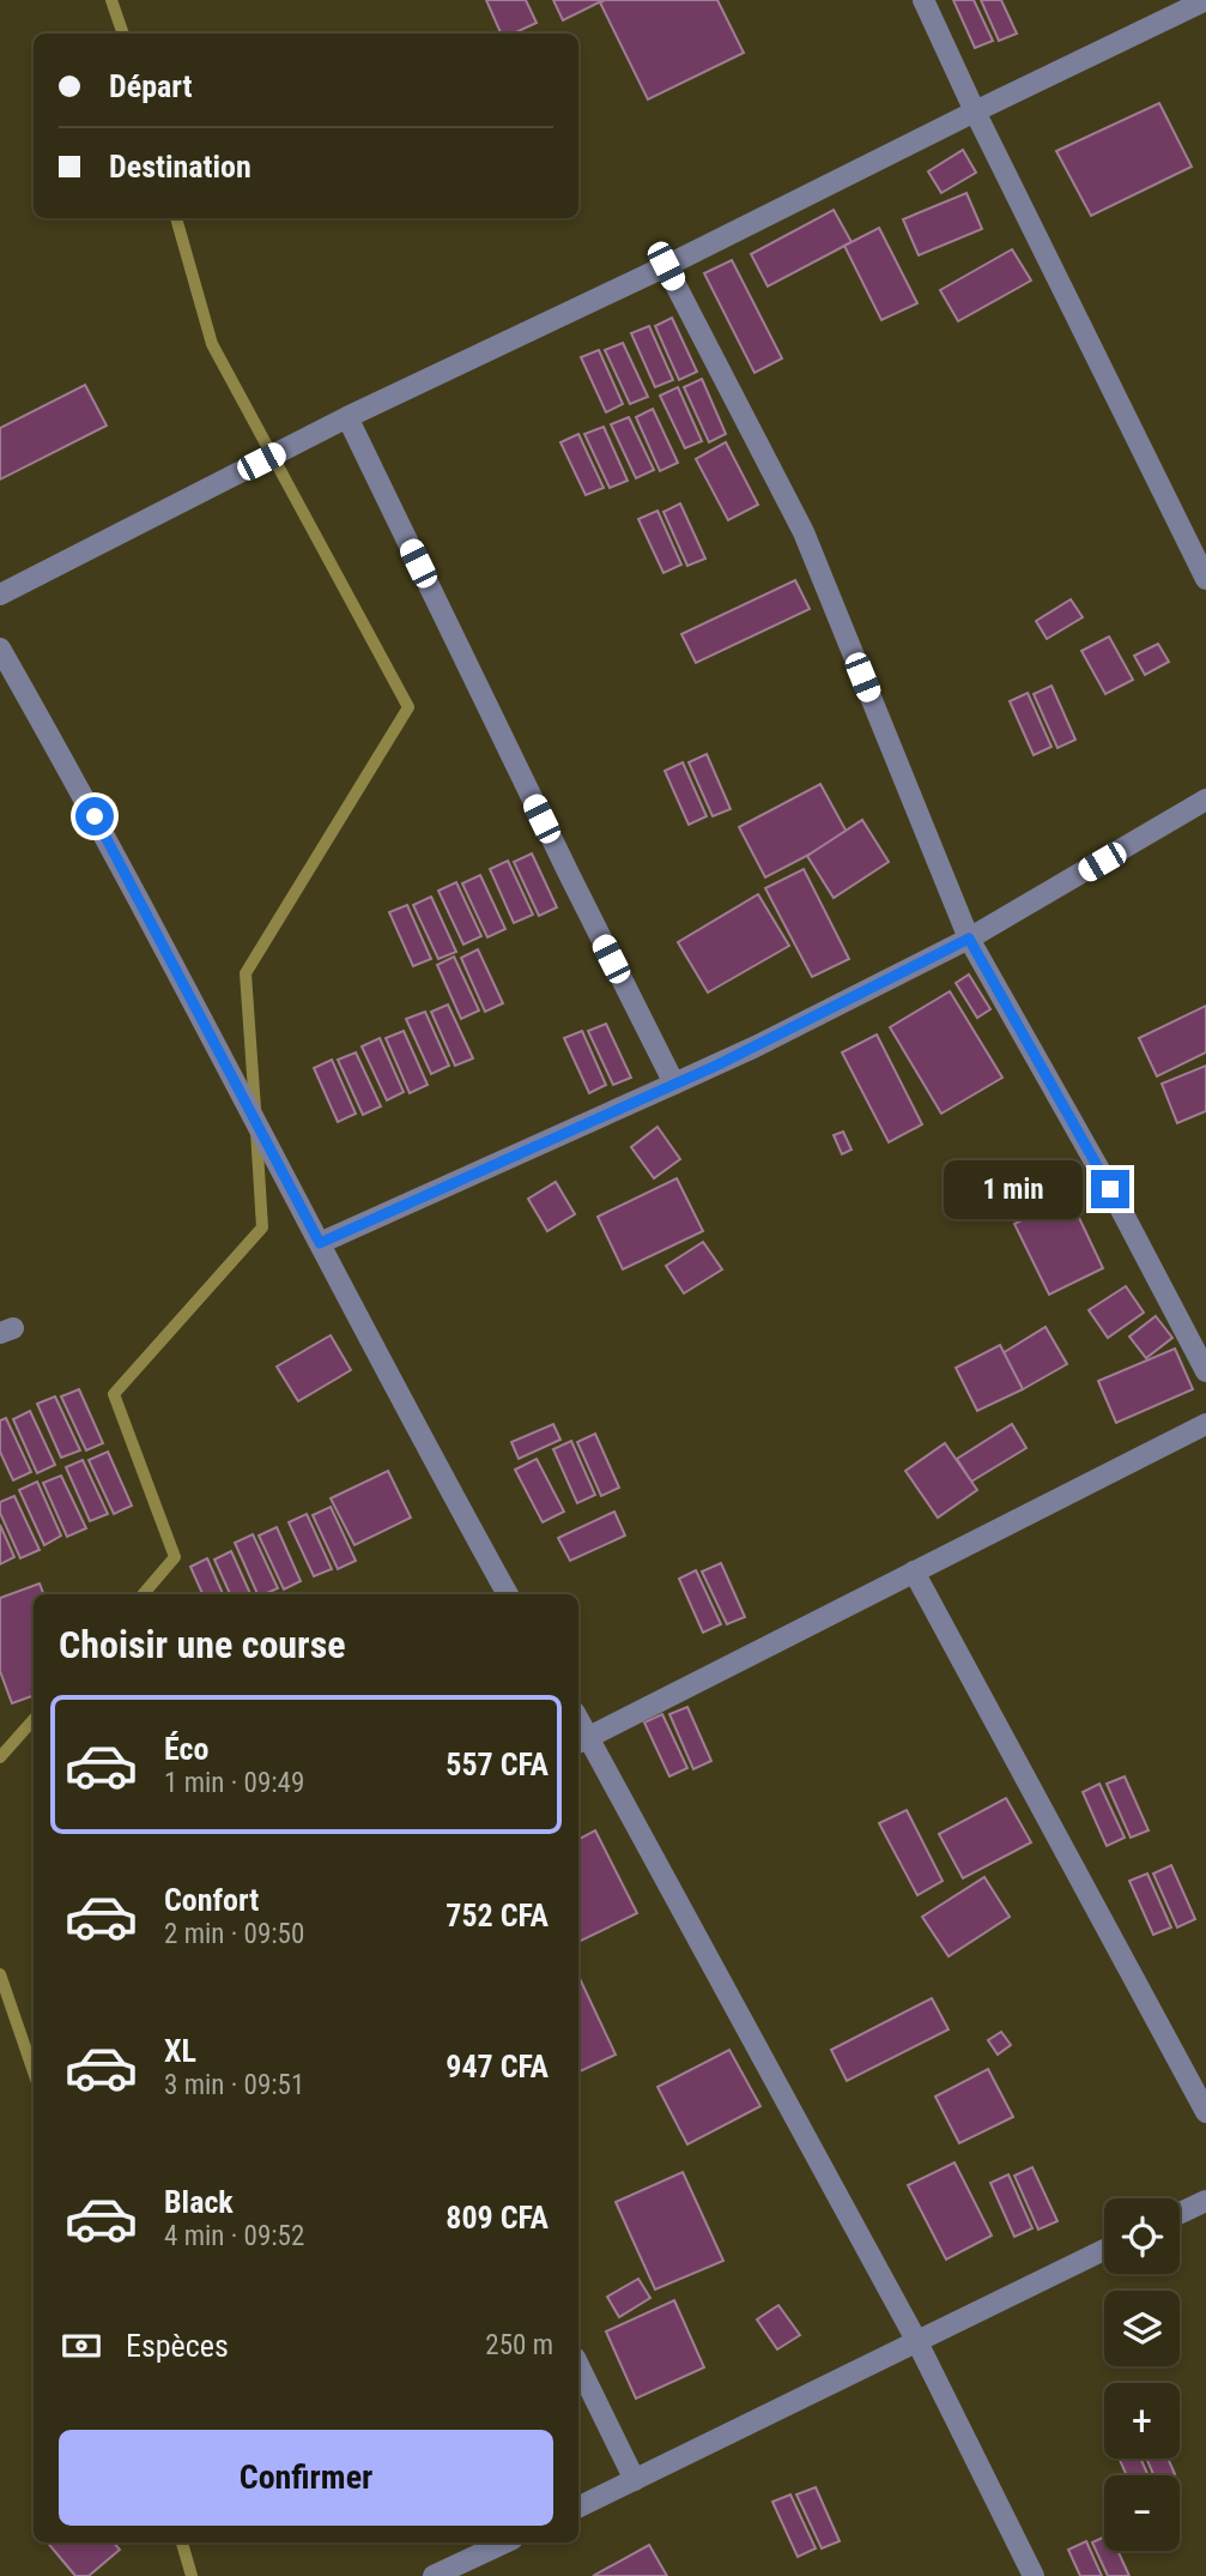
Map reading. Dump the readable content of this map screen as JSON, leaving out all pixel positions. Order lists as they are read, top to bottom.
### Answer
{
  "page": {
    "banner": ["Départ", "Destination"],
    "bubble": "1 min",
    "heading": "Choisir une course",
    "list": [
      {
        "name": "Éco",
        "note": "1 min · 09:49",
        "value": "557 CFA"
      },
      {
        "name": "Confort",
        "note": "2 min · 09:50",
        "value": "752 CFA"
      },
      {
        "name": "XL",
        "note": "3 min · 09:51",
        "value": "947 CFA"
      },
      {
        "name": "Black",
        "note": "4 min · 09:52",
        "value": "809 CFA"
      }
    ],
    "map_buttons": ["+", "−"],
    "pay": ["Espèces", "250 m"],
    "buttons": "Confirmer"
  }
}
